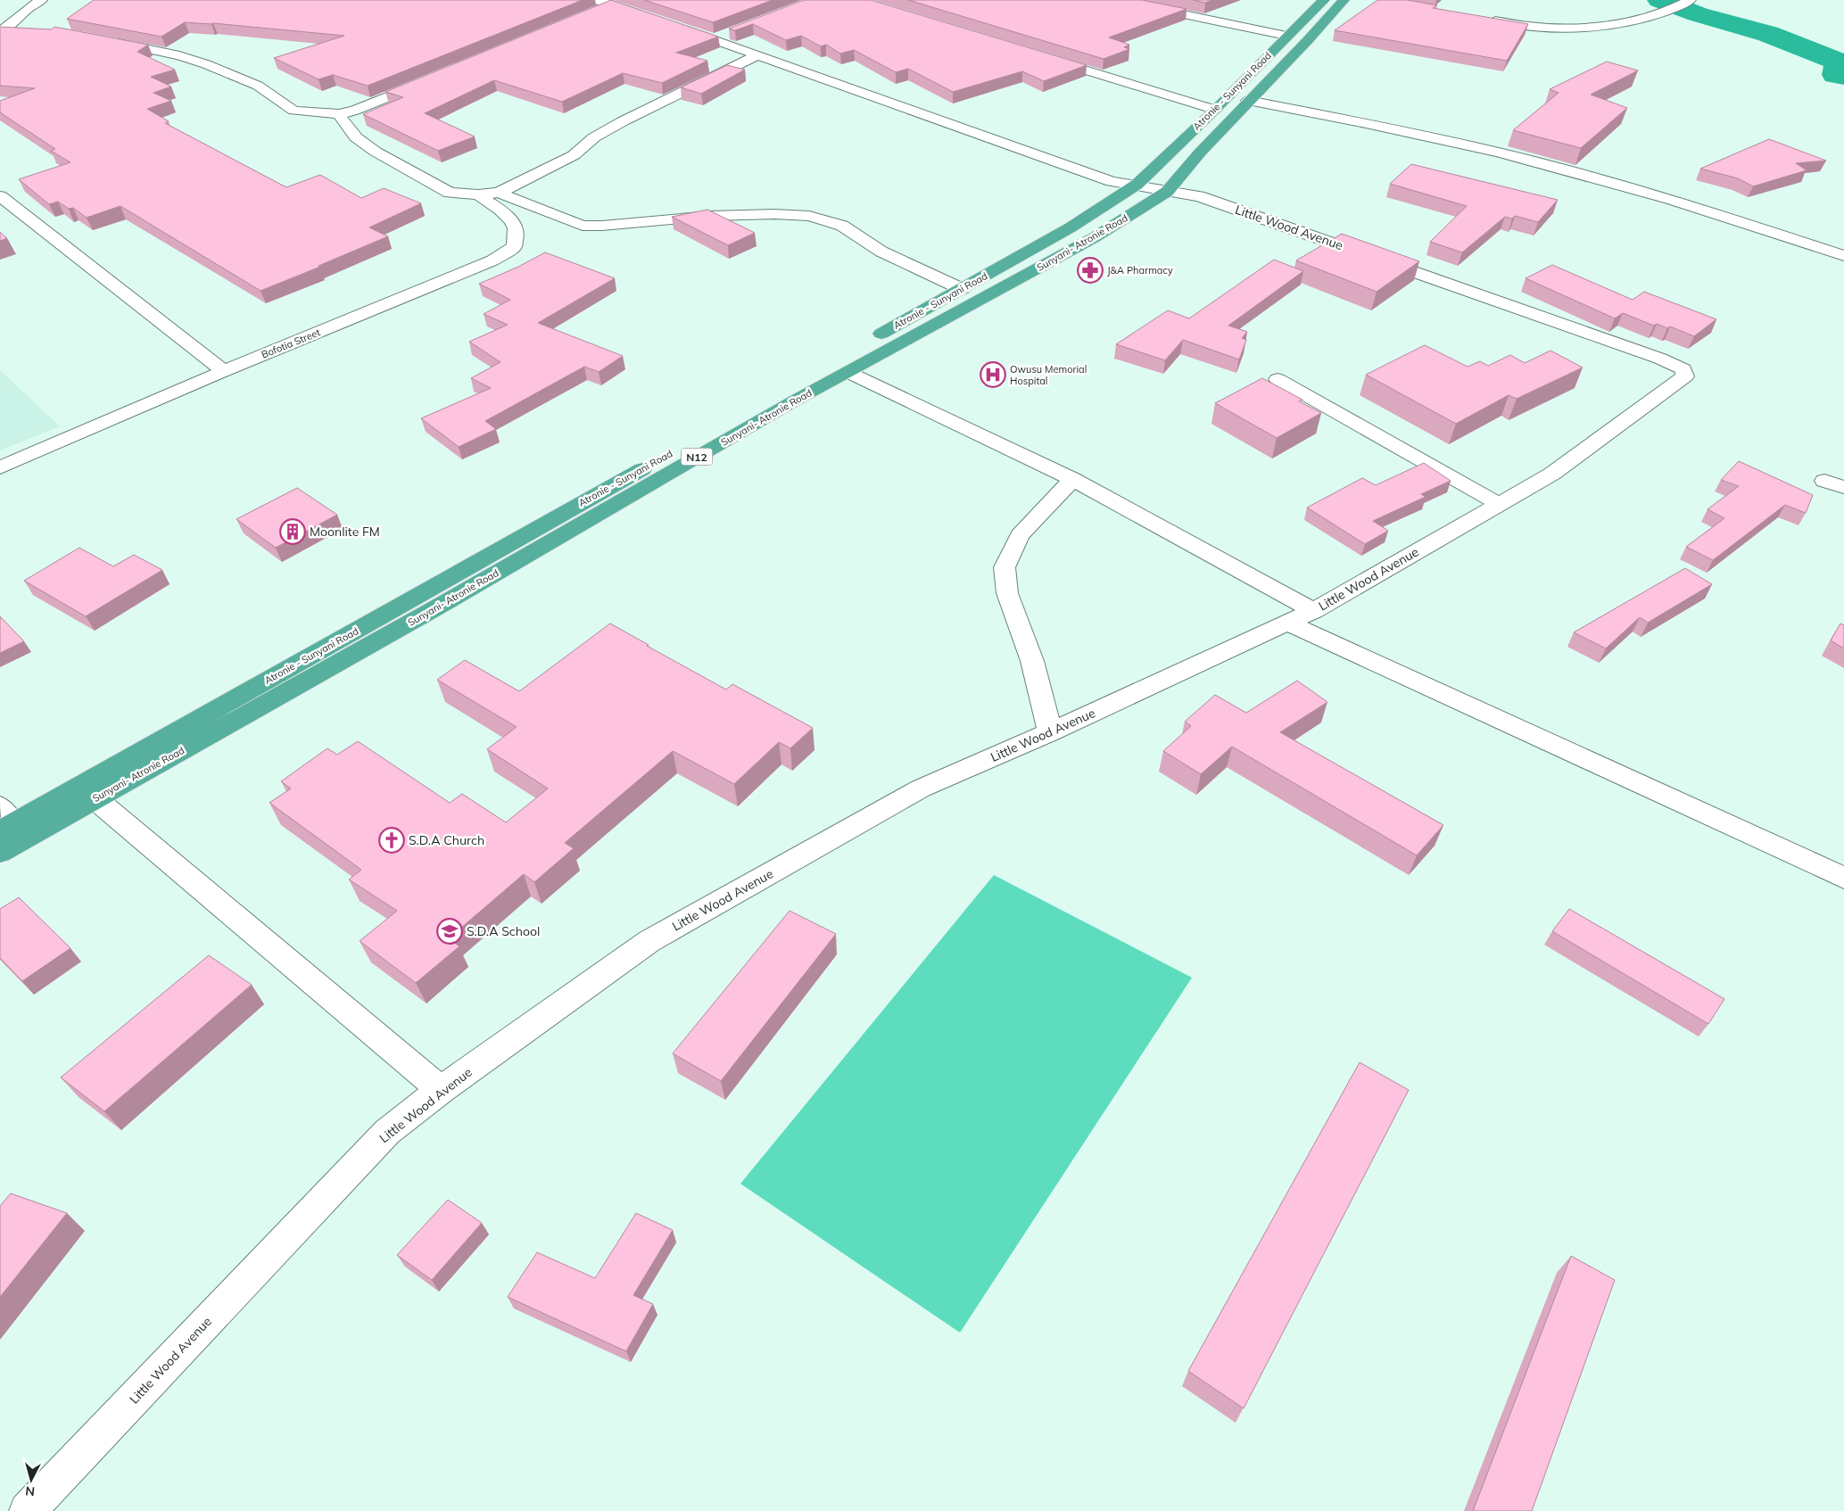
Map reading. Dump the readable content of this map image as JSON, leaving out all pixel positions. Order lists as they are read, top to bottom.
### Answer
{
  "streets": {
    "highway": ["Atronie - Sunyani Road", "Sunyani- Atronie Road", "N12"],
    "street": ["Little Wood Avenue", "Bofotia Street"]
  },
  "crossings": [
    ["Little Wood Avenue", "Sunyani- Atronie Road"]
  ],
  "places": {
    "pharmacy": ["J&A Pharmacy"],
    "hospital": ["Owusu Memorial Hospital"],
    "building": ["Moonlite FM"],
    "church": ["S.D.A Church"],
    "school or university": ["S.D.A School"]
  },
  "north": "bottom"
}
